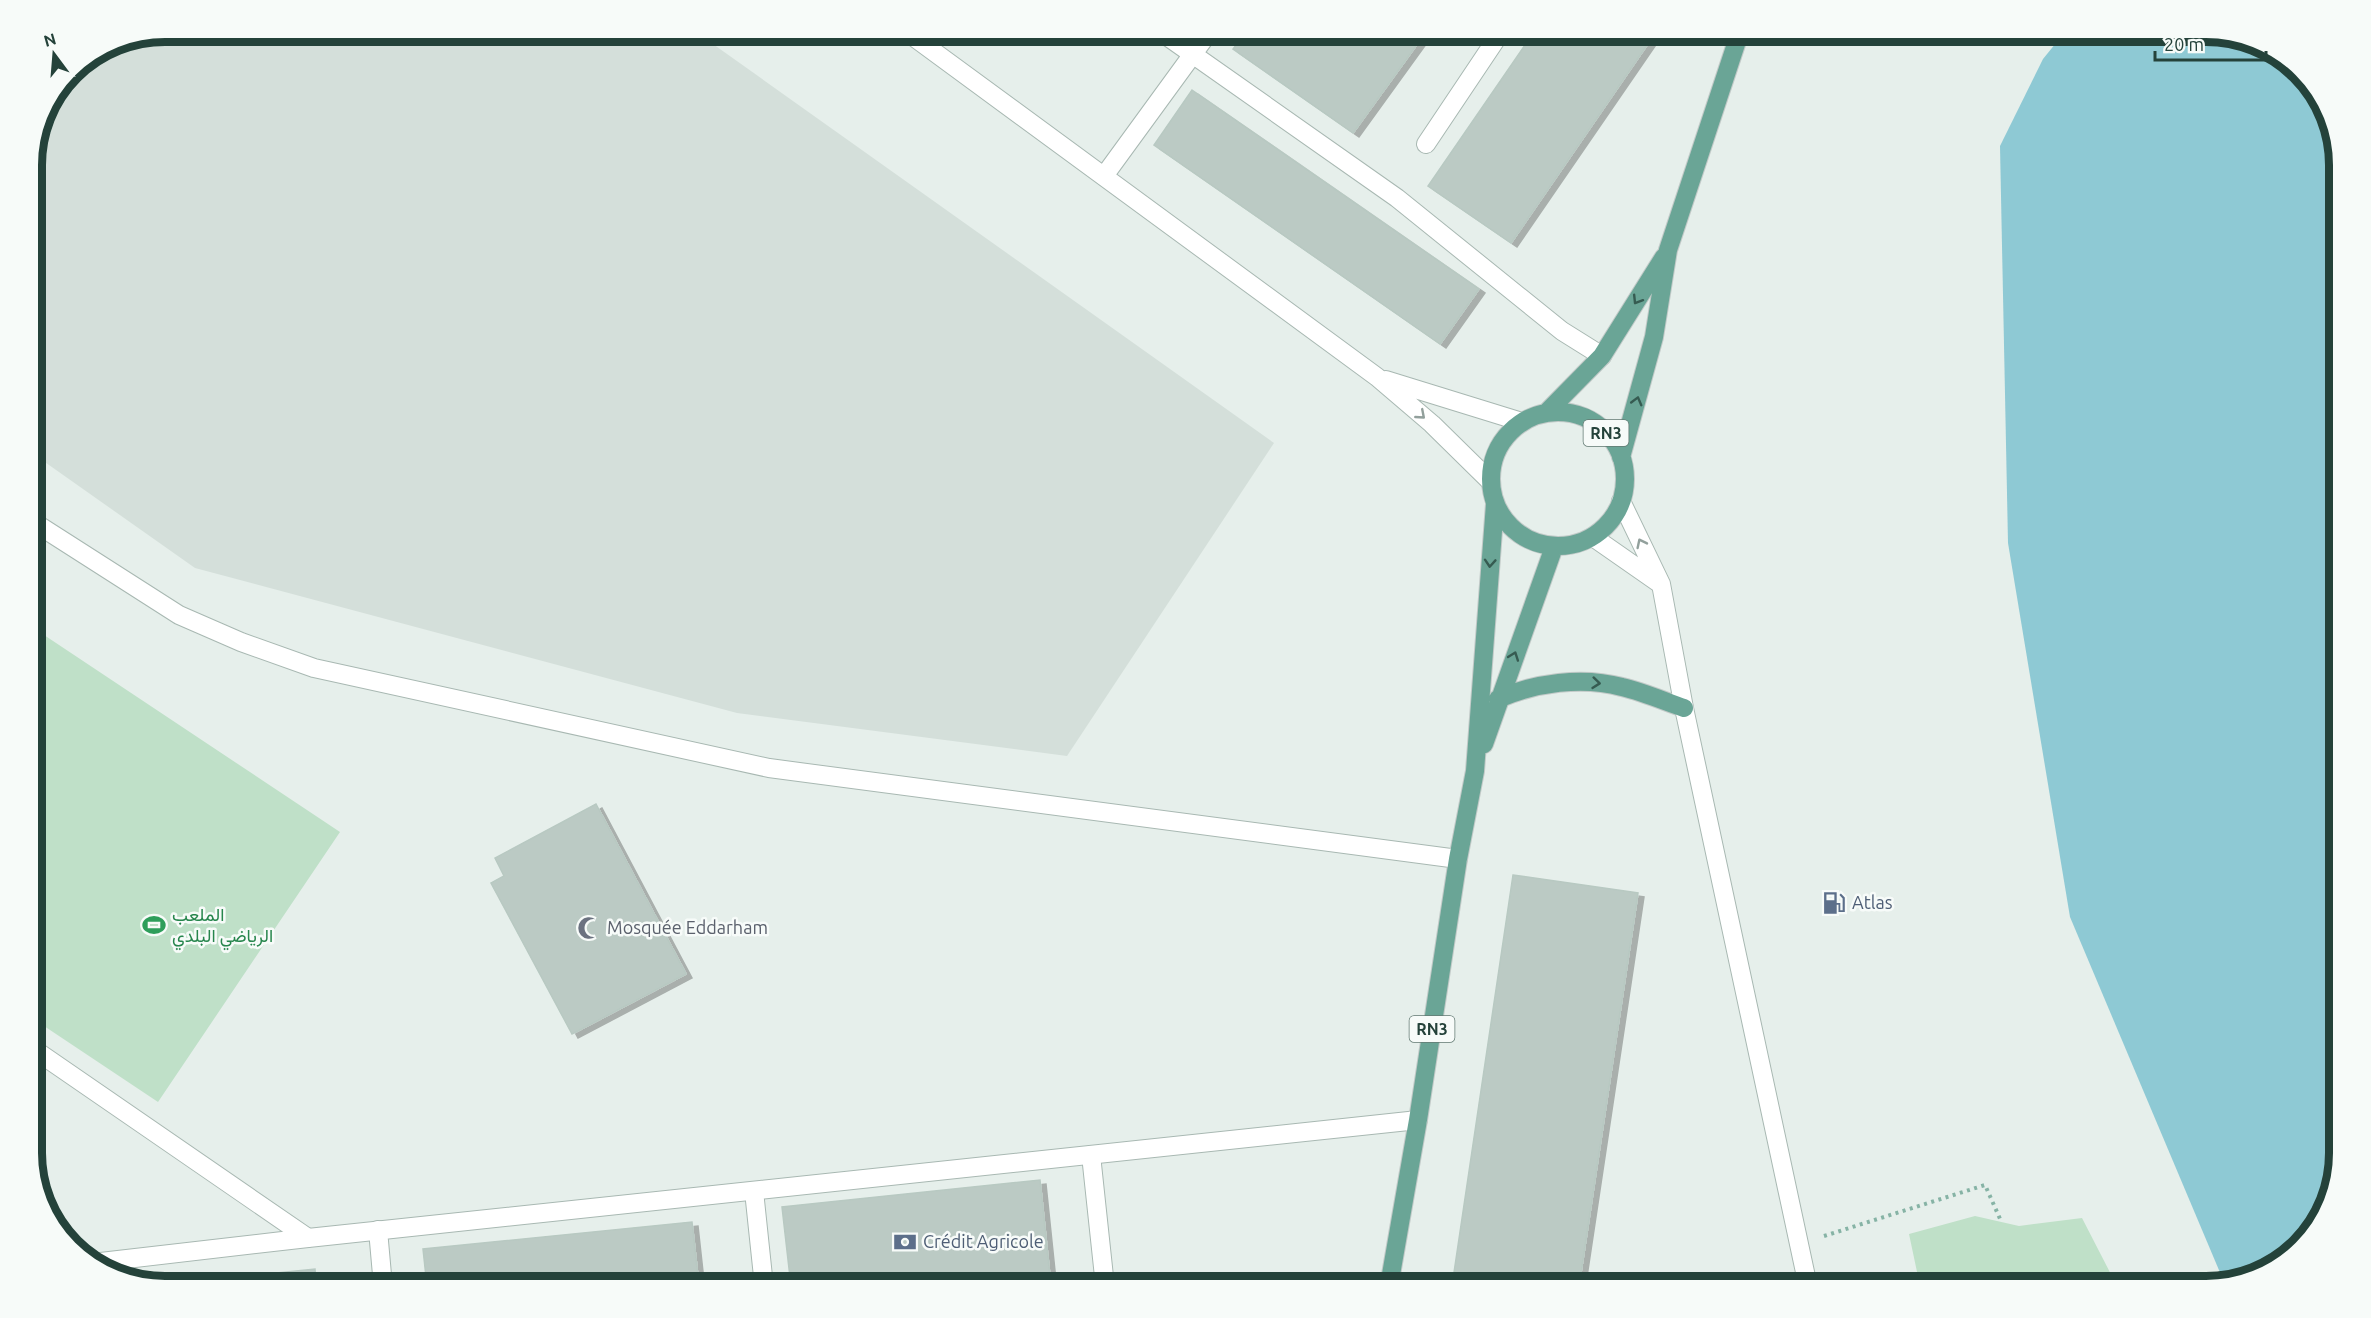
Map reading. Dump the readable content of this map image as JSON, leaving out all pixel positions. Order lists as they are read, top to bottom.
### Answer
{
  "streets": {
    "main road": ["RN3"]
  },
  "places": {
    "fuel station": ["Atlas"],
    "sports": ["الملعب الرياضي البلدي"],
    "mosque": ["Mosquée Eddarham"],
    "bank": ["Crédit Agricole"]
  },
  "scale_bar": "20 m",
  "north": "top"
}
